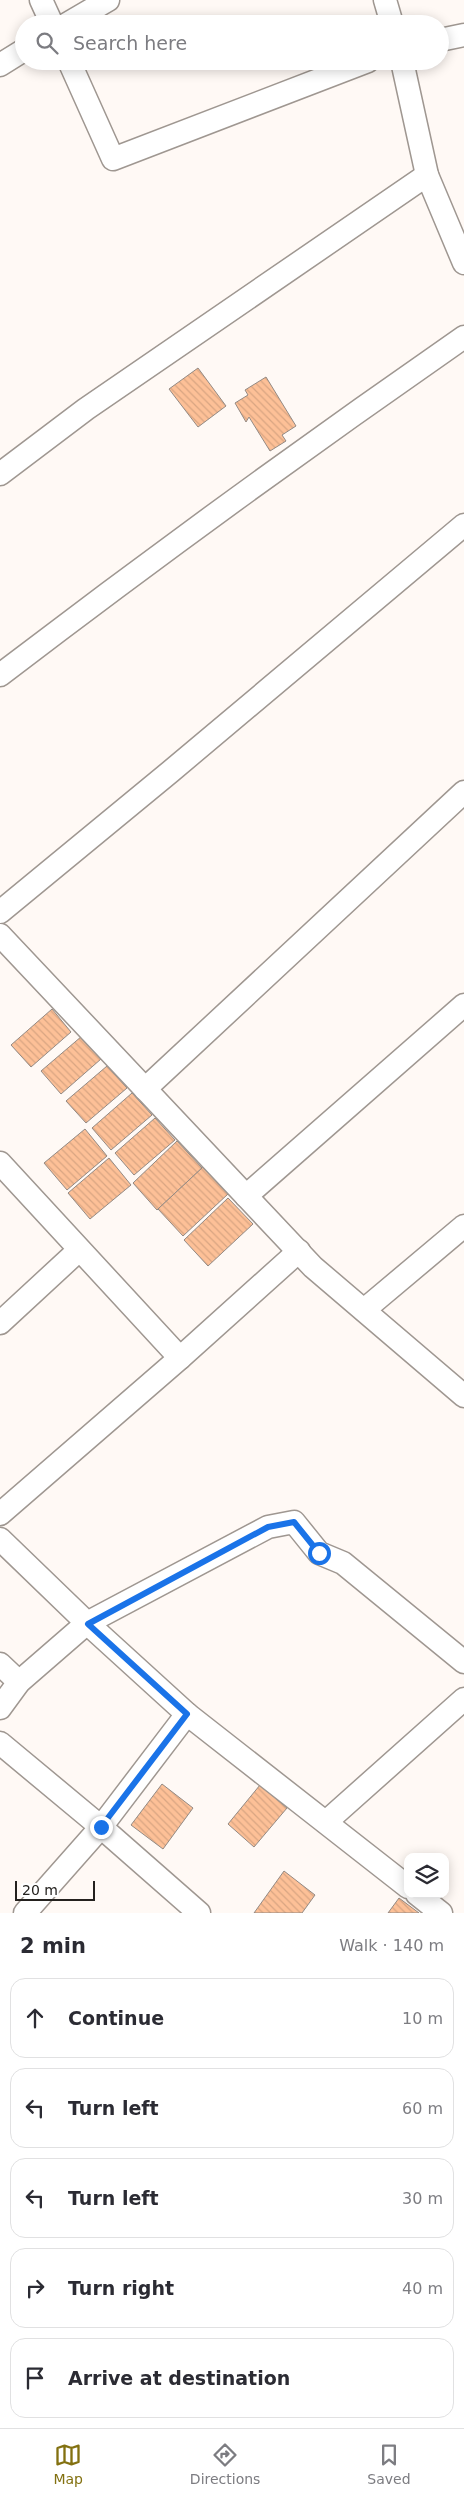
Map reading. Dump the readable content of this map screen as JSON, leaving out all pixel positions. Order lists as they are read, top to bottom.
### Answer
{
  "scale_bar": "20 m",
  "page": {
    "search": "Search here",
    "scale": "20 m",
    "heading": ["2 min", "Walk · 140 m"],
    "list": [
      ["Continue", "10 m"],
      ["Turn left", "60 m"],
      ["Turn left", "30 m"],
      ["Turn right", "40 m"],
      "Arrive at destination"
    ],
    "nav": ["Map", "Directions", "Saved"]
  }
}
